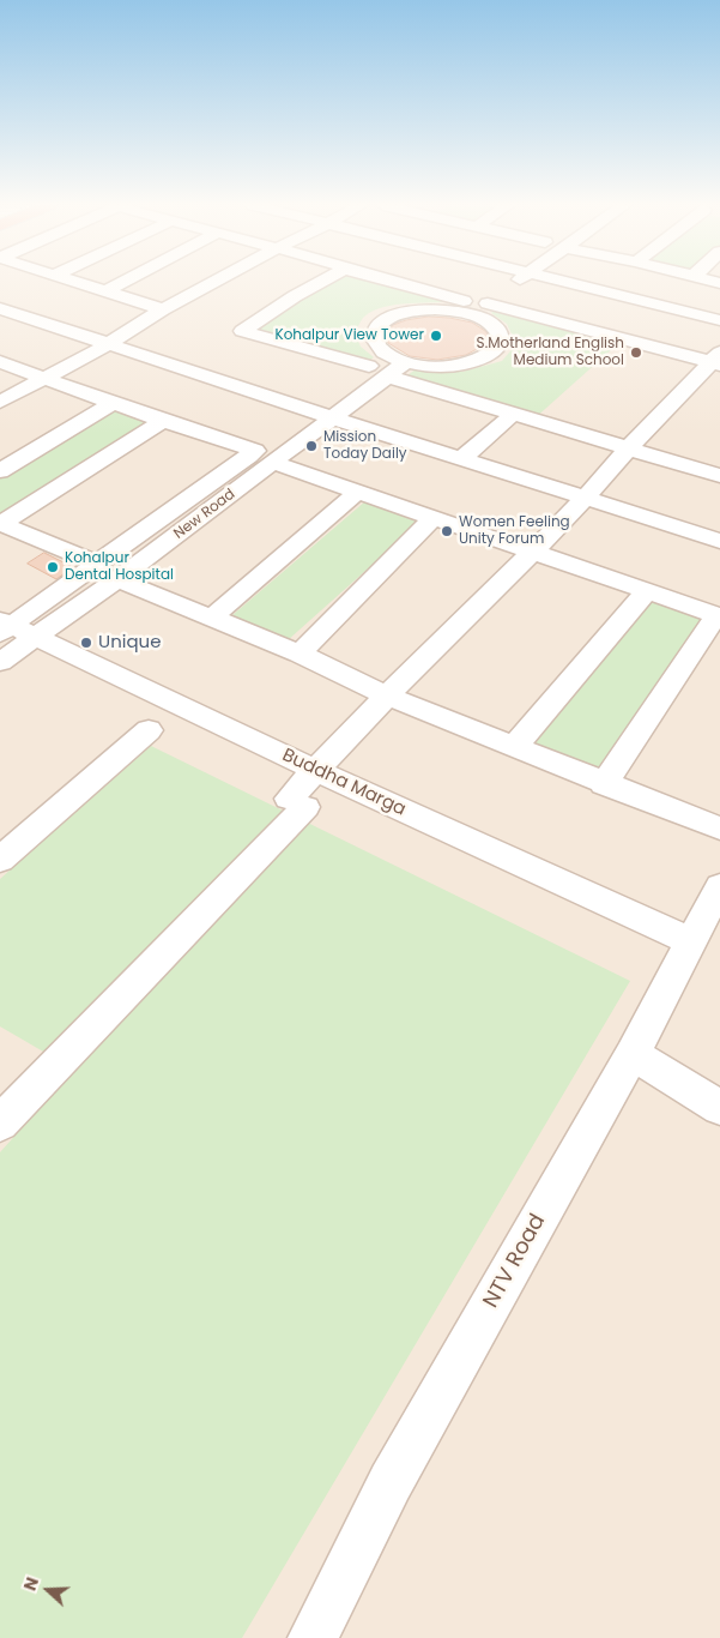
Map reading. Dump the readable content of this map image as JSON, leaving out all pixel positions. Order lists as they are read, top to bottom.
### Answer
{
  "streets": {
    "street": ["New Road", "Buddha Marga", "NTV Road"]
  },
  "crossings": [
    ["New Road", "Buddha Marga"],
    ["Buddha Marga", "NTV Road"]
  ],
  "places": [
    "Kohalpur View Tower",
    "S.Motherland English Medium School",
    "Mission Today Daily",
    "Women Feeling Unity Forum",
    "Kohalpur Dental Hospital",
    "Unique"
  ],
  "north": "left"
}
